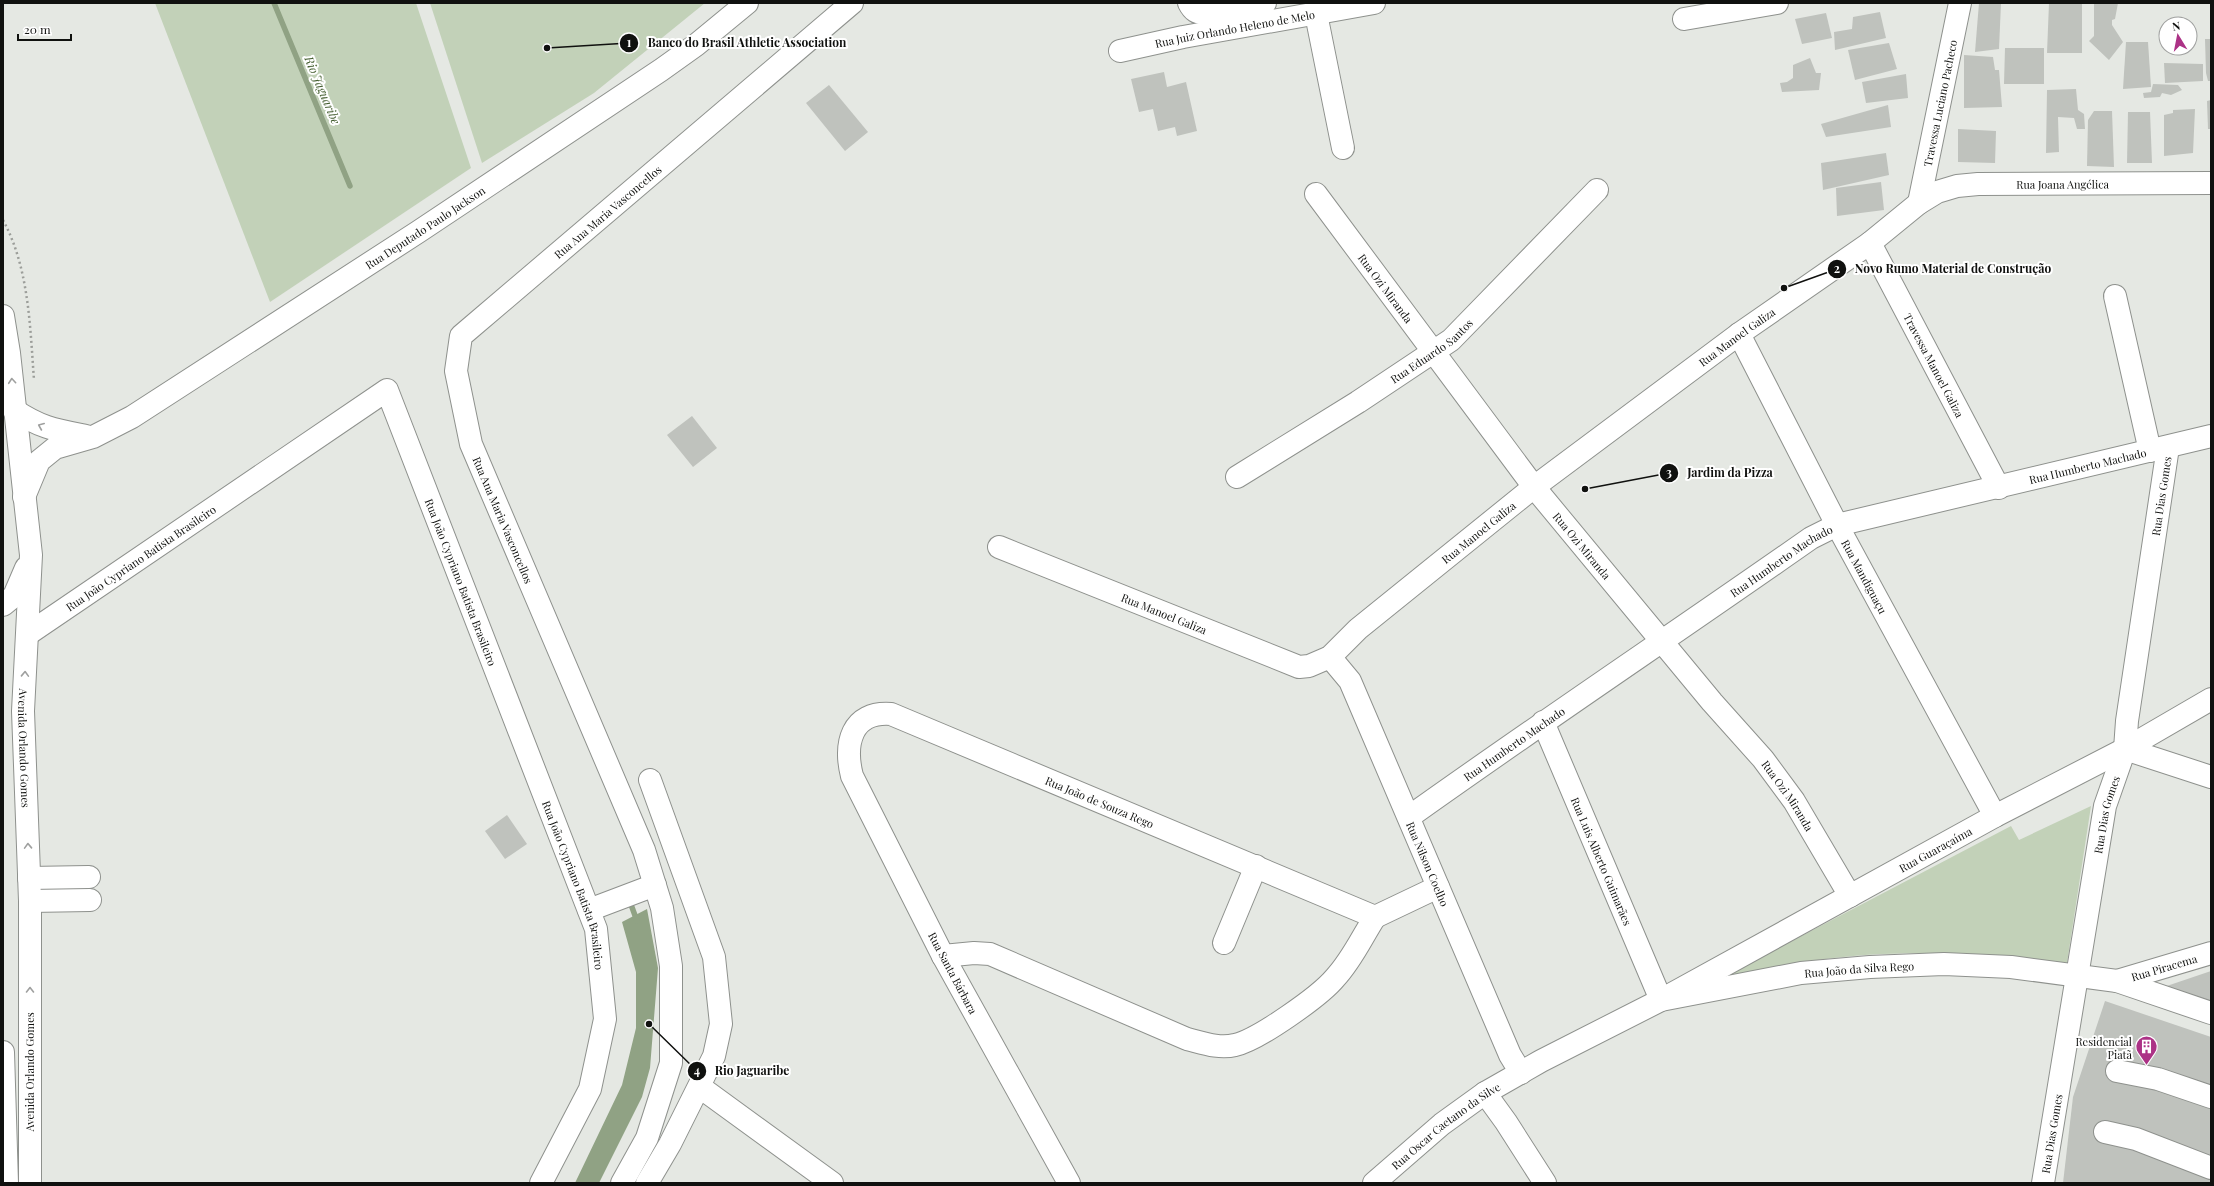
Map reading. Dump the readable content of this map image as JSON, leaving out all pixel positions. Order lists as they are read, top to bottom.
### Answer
{
  "streets": {
    "street": [
      "Rua Juiz Orlando Heleno de Melo",
      "Travessa Luciano Pacheco",
      "Rua Joana Angélica",
      "Rua Ana Maria Vasconcellos",
      "Rua Deputado Paulo Jackson",
      "Rua Ozi Miranda",
      "Rua Manoel Galiza",
      "Rua Eduardo Santos",
      "Travessa Manoel Galiza",
      "Rua Humberto Machado",
      "Rua Dias Gomes",
      "Rua João Cypriano Batista Brasileiro",
      "Rua Mandiguaçu",
      "Avenida Orlando Gomes",
      "Rua João de Souza Rego",
      "Rua Guaraçaíma",
      "Rua Luis Alberto Guimarães",
      "Rua Nilson Coelho",
      "Rua Piracema",
      "Rua João da Silva Rego",
      "Rua Santa Bárbara",
      "Rua Oscar Caetano da Silve"
    ]
  },
  "crossings": [
    ["Travessa Luciano Pacheco", "Rua Joana Angélica"],
    ["Travessa Luciano Pacheco", "Rua Manoel Galiza"],
    ["Rua Joana Angélica", "Rua Manoel Galiza"],
    ["Rua Deputado Paulo Jackson", "Avenida Orlando Gomes"],
    ["Rua Ozi Miranda", "Rua Manoel Galiza"],
    ["Rua Ozi Miranda", "Rua Eduardo Santos"],
    ["Rua Ozi Miranda", "Rua Humberto Machado"],
    ["Rua Ozi Miranda", "Rua Guaraçaíma"],
    ["Rua Manoel Galiza", "Travessa Manoel Galiza"],
    ["Rua Manoel Galiza", "Rua Mandiguaçu"],
    ["Rua Manoel Galiza", "Rua Nilson Coelho"],
    ["Travessa Manoel Galiza", "Rua Humberto Machado"],
    ["Rua Humberto Machado", "Rua Dias Gomes"],
    ["Rua Humberto Machado", "Rua Mandiguaçu"],
    ["Rua Humberto Machado", "Rua Luis Alberto Guimarães"],
    ["Rua Humberto Machado", "Rua Nilson Coelho"],
    ["Rua Dias Gomes", "Rua Guaraçaíma"],
    ["Rua Dias Gomes", "Rua João da Silva Rego"],
    ["Rua João Cypriano Batista Brasileiro", "Avenida Orlando Gomes"],
    ["Rua Mandiguaçu", "Rua Guaraçaíma"],
    ["Rua João de Souza Rego", "Rua Santa Bárbara"],
    ["Rua Guaraçaíma", "Rua Luis Alberto Guimarães"],
    ["Rua Guaraçaíma", "Rua João da Silva Rego"],
    ["Rua Luis Alberto Guimarães", "Rua João da Silva Rego"],
    ["Rua Nilson Coelho", "Rua João da Silva Rego"],
    ["Rua Nilson Coelho", "Rua Oscar Caetano da Silve"],
    ["Rua Piracema", "Rua João da Silva Rego"],
    ["Rua João da Silva Rego", "Rua Oscar Caetano da Silve"]
  ],
  "one_way": ["Avenida Orlando Gomes"],
  "water": ["Rio Jaguaribe"],
  "places": {
    "other": [
      "Banco do Brasil Athletic Association",
      "Novo Rumo Material de Construção",
      "Jardim da Pizza",
      "Rio Jaguaribe"
    ],
    "building": ["Residencial Piatã"]
  },
  "scale_bar": "20 m",
  "north": "top"
}
